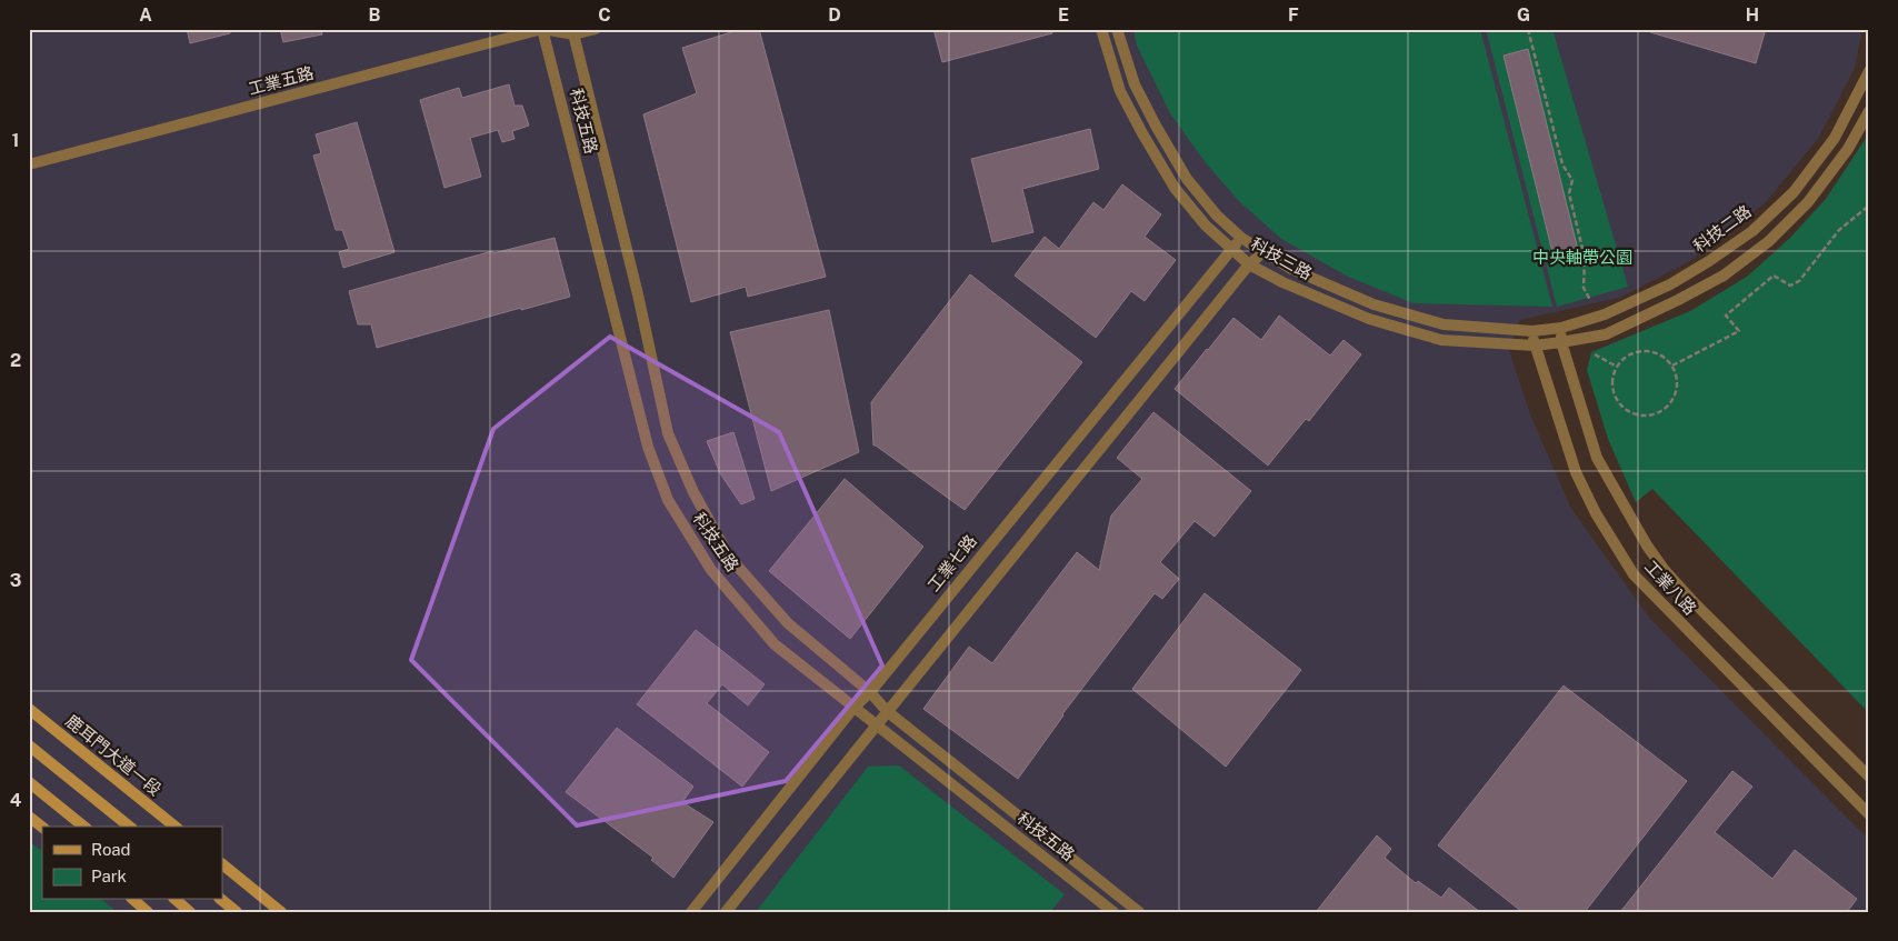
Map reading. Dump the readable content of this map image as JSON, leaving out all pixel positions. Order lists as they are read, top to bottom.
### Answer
{
  "streets": {
    "street": [
      "工業五路",
      "科技五路",
      "科技二路",
      "科技三路",
      "工業七路",
      "工業八路",
      "鹿耳門大道一段"
    ]
  },
  "crossings": [
    ["工業五路", "科技五路"],
    ["科技五路", "工業七路"],
    ["科技二路", "科技三路"],
    ["科技二路", "工業八路"],
    ["科技三路", "工業七路"],
    ["科技三路", "工業八路"]
  ],
  "parks": ["中央軸帶公園"],
  "legend": ["Road", "Park"],
  "grid": {
    "columns": [
      "A",
      "B",
      "C",
      "D",
      "E",
      "F",
      "G",
      "H"
    ],
    "rows": [
      "1",
      "2",
      "3",
      "4"
    ]
  }
}
